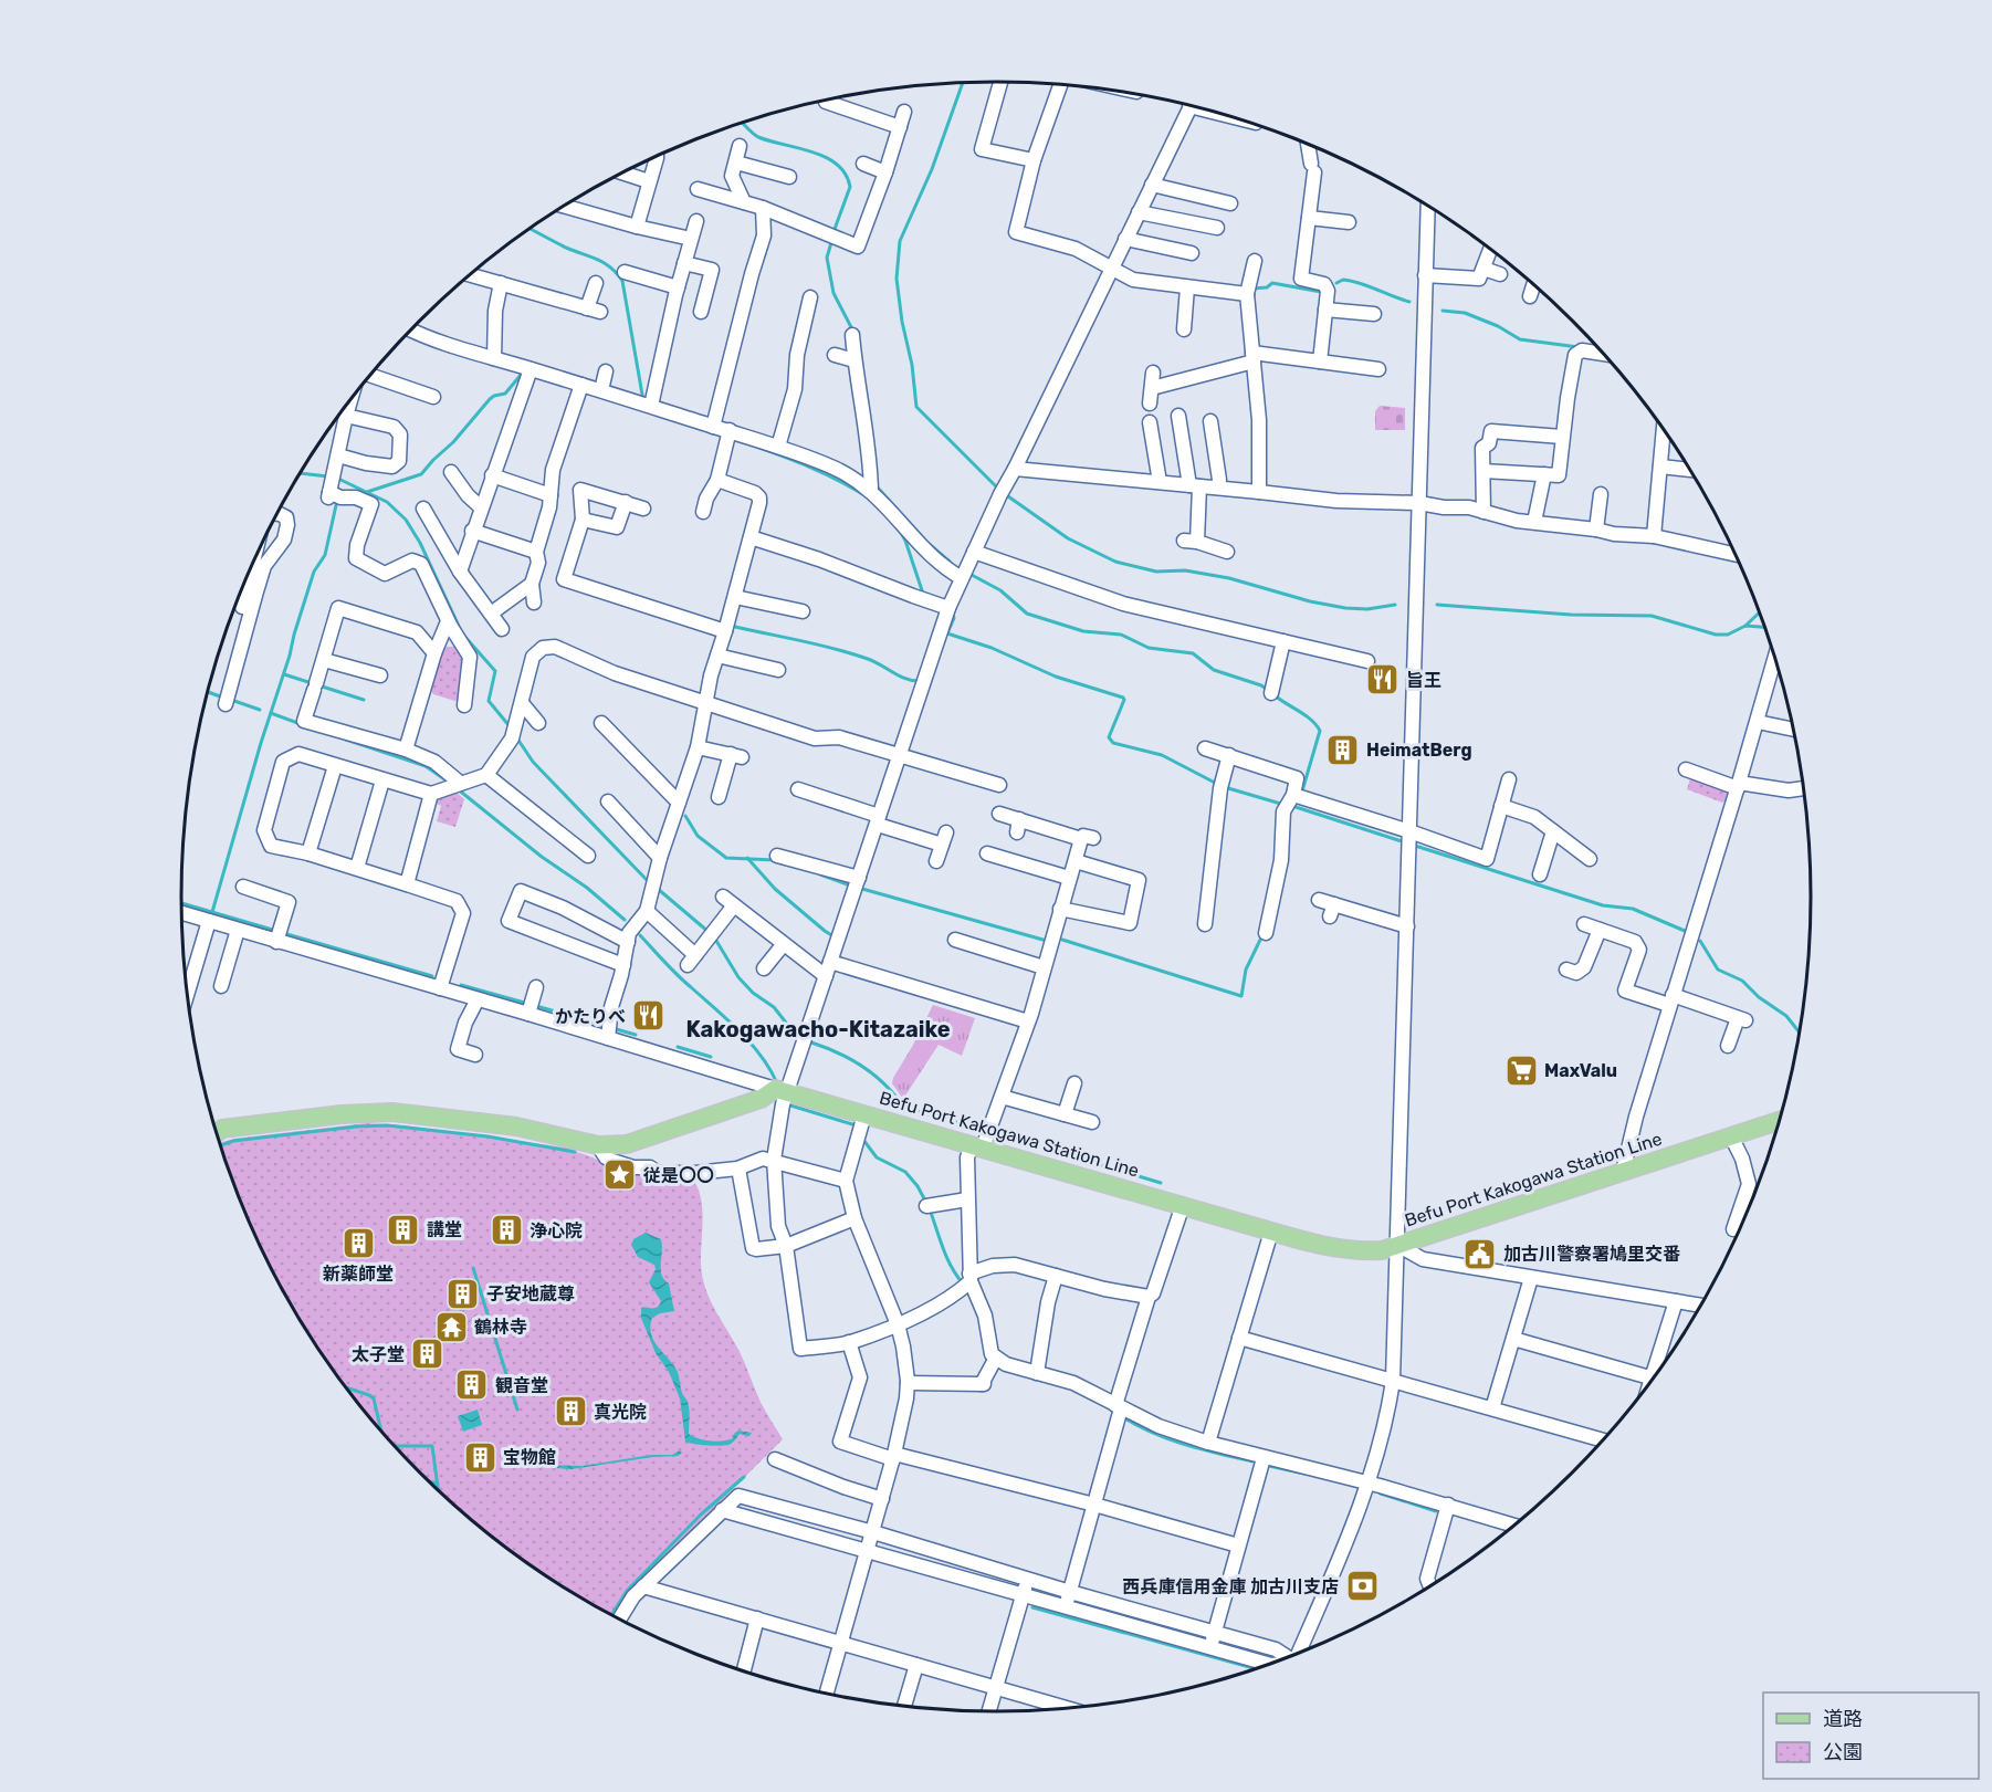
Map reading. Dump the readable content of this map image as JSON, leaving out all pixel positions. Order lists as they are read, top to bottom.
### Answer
{
  "streets": {
    "main road": ["Befu Port Kakogawa Station Line"]
  },
  "districts": ["Kakogawacho-Kitazaike"],
  "places": {
    "restaurant": ["旨王", "かたりべ"],
    "building": [
      "HeimatBerg",
      "講堂",
      "浄心院",
      "新薬師堂",
      "子安地蔵尊",
      "太子堂",
      "観音堂",
      "真光院",
      "宝物館"
    ],
    "supermarket": ["MaxValu"],
    "place": ["従是〇〇"],
    "public building": ["加古川警察署鳩里交番"],
    "temple": ["鶴林寺"],
    "bank": ["西兵庫信用金庫 加古川支店"]
  },
  "legend": ["道路", "公園"]
}
